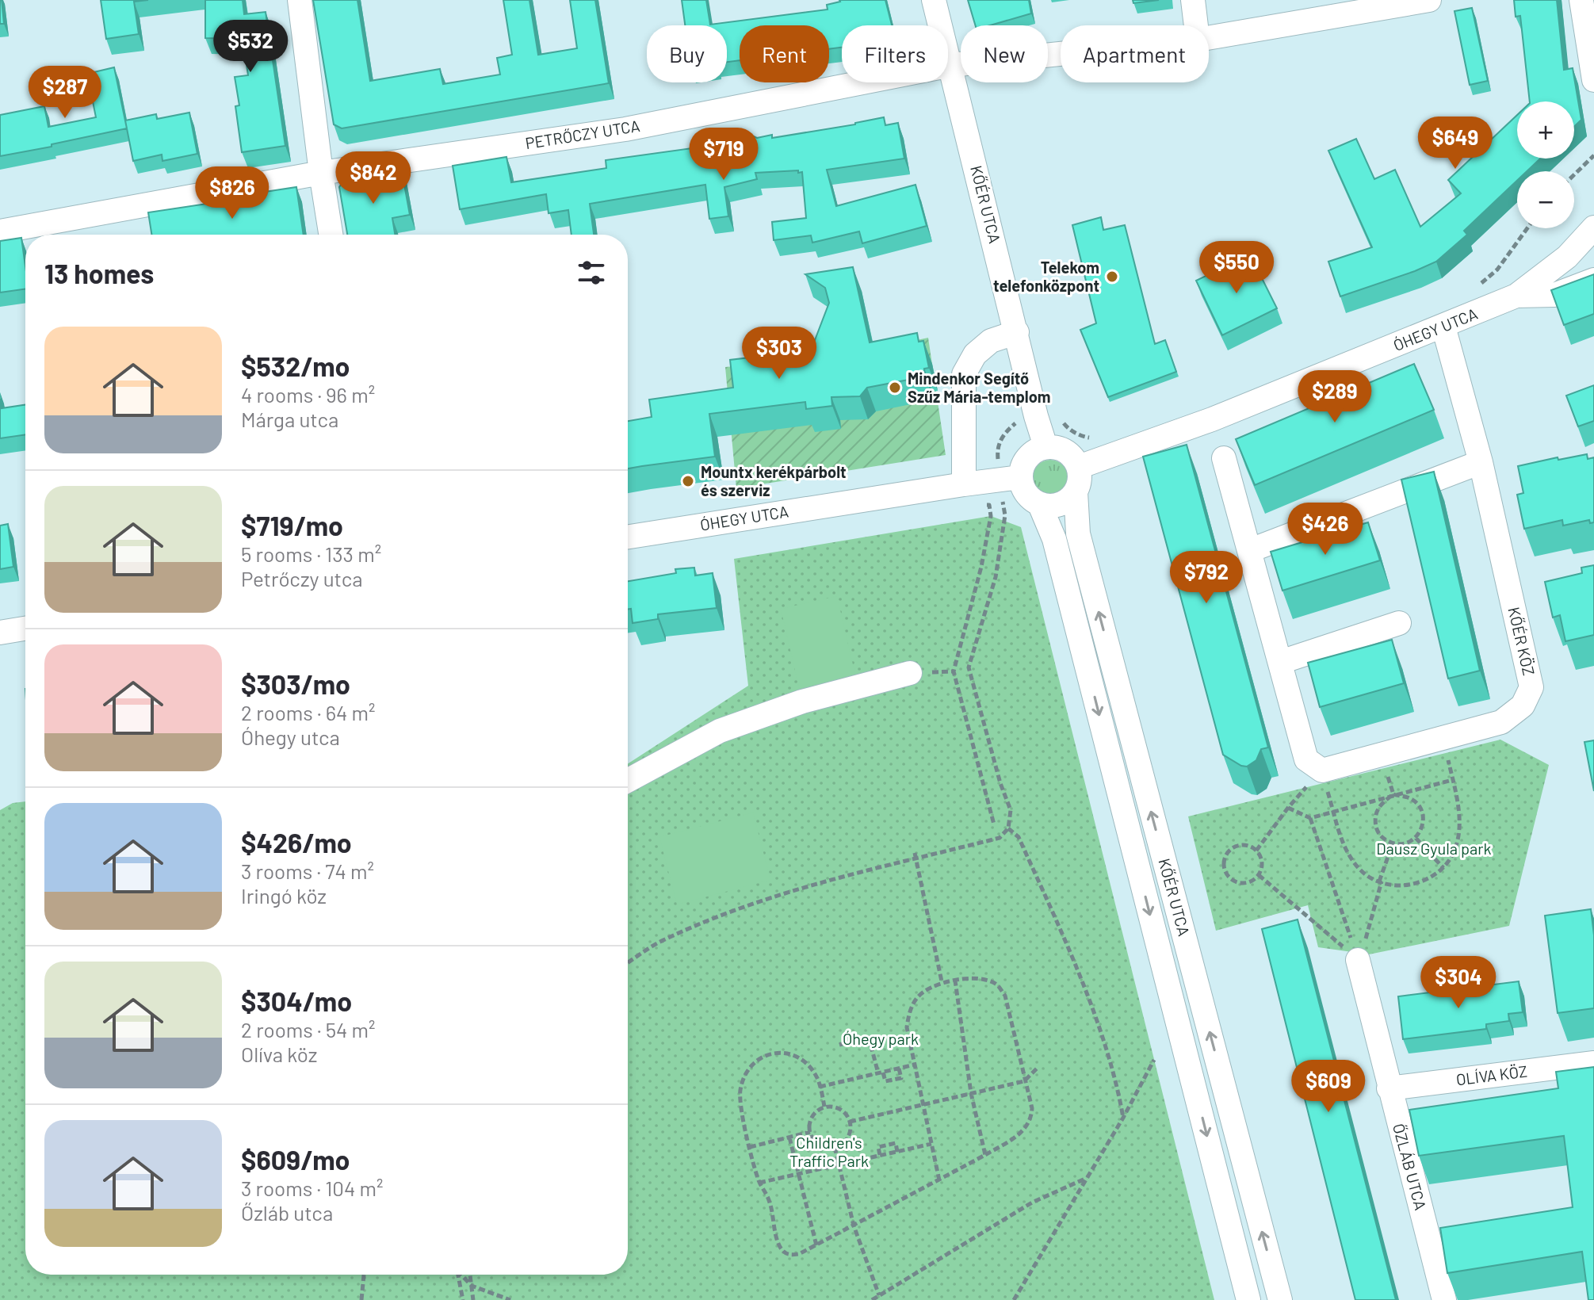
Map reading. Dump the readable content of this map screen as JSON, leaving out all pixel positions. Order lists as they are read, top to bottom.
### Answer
{
  "streets": {
    "street": [
      "PETRŐCZY UTCA",
      "KŐÉR UTCA",
      "ÓHEGY UTCA",
      "KŐÉR KÖZ",
      "OLÍVA KÖZ",
      "ŐZLÁB UTCA"
    ]
  },
  "crossings": [
    ["PETRŐCZY UTCA", "KŐÉR UTCA"],
    ["KŐÉR UTCA", "ÓHEGY UTCA"],
    ["ÓHEGY UTCA", "KŐÉR KÖZ"],
    ["OLÍVA KÖZ", "ŐZLÁB UTCA"]
  ],
  "parks": ["Dausz Gyula park", "Óhegy park", "Children's Traffic Park"],
  "places": ["Telekom telefonközpont", "Mindenkor Segítő Szűz Mária-templom", "Mountx kerékpárbolt és szerviz"],
  "page": {
    "price": [
      "$532",
      "$287",
      "$649",
      "$719",
      "$842",
      "$826",
      "$550",
      "$303",
      "$289",
      "$426",
      "$792",
      "$304",
      "$609"
    ],
    "chip": [
      "Buy",
      "Rent",
      "Filters",
      "New",
      "Apartment"
    ],
    "map_buttons": ["+", "−"],
    "heading": "13 homes",
    "list": [
      {
        "name": "$532/mo",
        "note": "4 rooms · 96 m² · Márga utca"
      },
      {
        "name": "$719/mo",
        "note": "5 rooms · 133 m² · Petrőczy utca"
      },
      {
        "name": "$303/mo",
        "note": "2 rooms · 64 m² · Óhegy utca"
      },
      {
        "name": "$426/mo",
        "note": "3 rooms · 74 m² · Iringó köz"
      },
      {
        "name": "$304/mo",
        "note": "2 rooms · 54 m² · Olíva köz"
      },
      {
        "name": "$609/mo",
        "note": "3 rooms · 104 m² · Őzláb utca"
      }
    ]
  }
}
